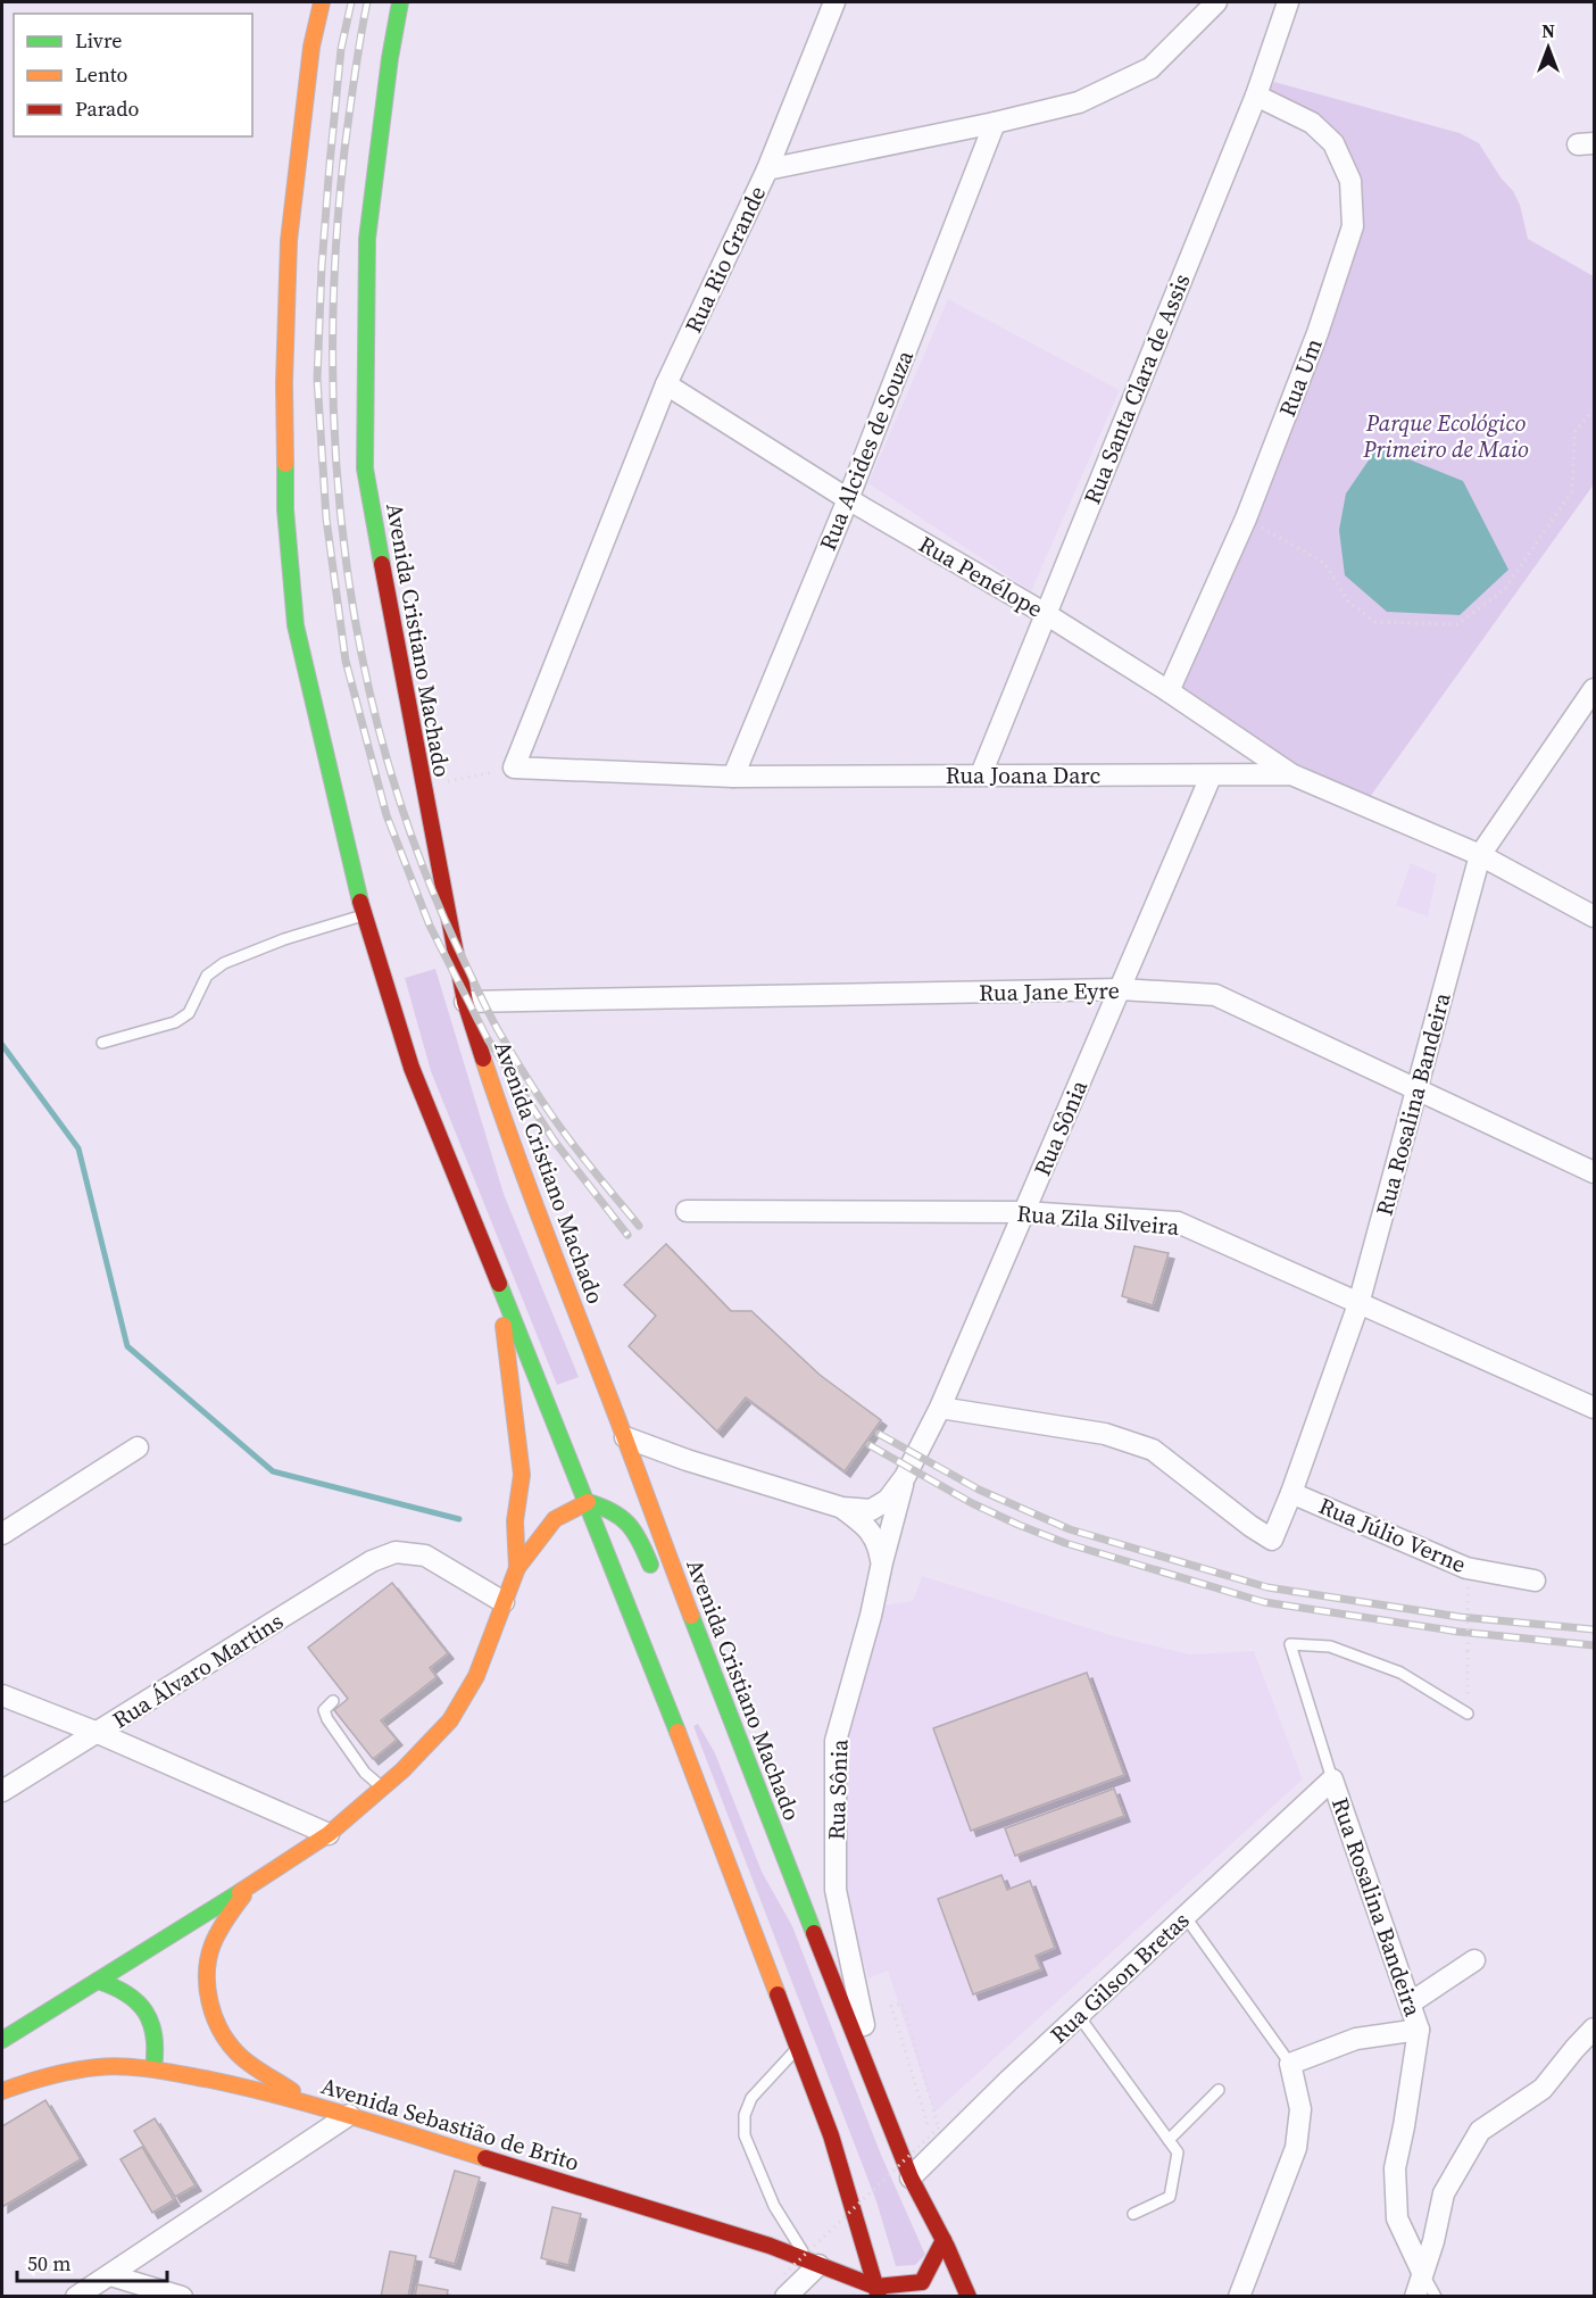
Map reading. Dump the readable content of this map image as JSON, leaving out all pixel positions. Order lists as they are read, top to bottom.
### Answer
{
  "streets": {
    "main road": ["Avenida Cristiano Machado", "Avenida Sebastião de Brito"],
    "street": [
      "Rua Rio Grande",
      "Rua Um",
      "Rua Santa Clara de Assis",
      "Rua Alcides de Souza",
      "Rua Penélope",
      "Rua Joana Darc",
      "Rua Jane Eyre",
      "Rua Rosalina Bandeira",
      "Rua Sônia",
      "Rua Zila Silveira",
      "Rua Júlio Verne",
      "Rua Álvaro Martins",
      "Rua Gilson Bretas"
    ]
  },
  "crossings": [
    ["Rua Rio Grande", "Rua Alcides de Souza"],
    ["Rua Rio Grande", "Rua Penélope"],
    ["Rua Rio Grande", "Rua Joana Darc"],
    ["Rua Um", "Rua Santa Clara de Assis"],
    ["Rua Um", "Rua Penélope"],
    ["Rua Santa Clara de Assis", "Rua Penélope"],
    ["Rua Santa Clara de Assis", "Rua Joana Darc"],
    ["Rua Alcides de Souza", "Rua Penélope"],
    ["Rua Alcides de Souza", "Rua Joana Darc"],
    ["Rua Penélope", "Rua Joana Darc"],
    ["Avenida Cristiano Machado", "Rua Jane Eyre"],
    ["Avenida Cristiano Machado", "Rua Sônia"],
    ["Avenida Cristiano Machado", "Rua Gilson Bretas"],
    ["Rua Joana Darc", "Rua Rosalina Bandeira"],
    ["Rua Joana Darc", "Rua Sônia"],
    ["Rua Jane Eyre", "Rua Rosalina Bandeira"],
    ["Rua Jane Eyre", "Rua Sônia"],
    ["Rua Rosalina Bandeira", "Rua Sônia"],
    ["Rua Rosalina Bandeira", "Rua Zila Silveira"],
    ["Rua Rosalina Bandeira", "Rua Júlio Verne"],
    ["Rua Rosalina Bandeira", "Rua Gilson Bretas"],
    ["Rua Sônia", "Rua Zila Silveira"]
  ],
  "parks": ["Parque Ecológico Primeiro de Maio"],
  "legend": ["Livre", "Lento", "Parado"],
  "scale_bar": "50 m",
  "north": "top"
}
